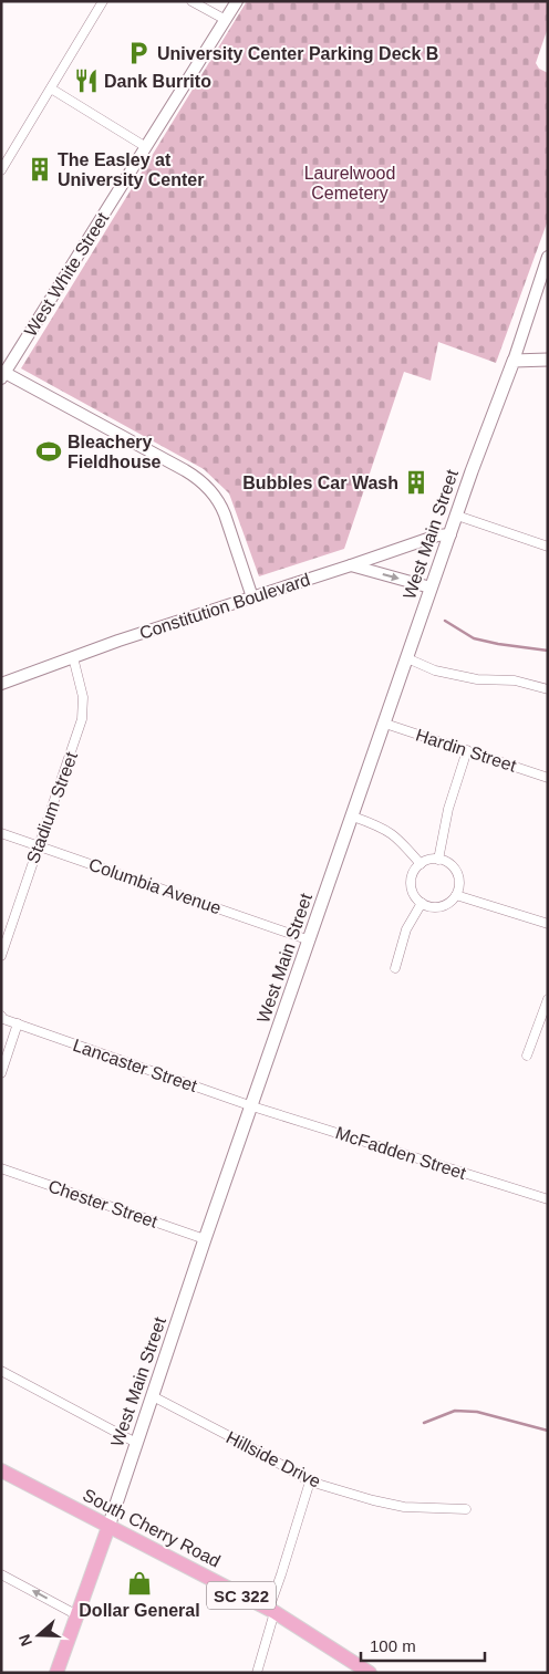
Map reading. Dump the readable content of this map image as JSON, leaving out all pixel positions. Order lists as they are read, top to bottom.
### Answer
{
  "streets": {
    "main road": ["West Main Street", "South Cherry Road", "SC 322"],
    "street": [
      "West White Street",
      "Constitution Boulevard",
      "Hardin Street",
      "Stadium Street",
      "Columbia Avenue",
      "Lancaster Street",
      "McFadden Street",
      "Chester Street",
      "Hillside Drive"
    ]
  },
  "crossings": [
    ["West Main Street", "Constitution Boulevard"],
    ["West Main Street", "Hardin Street"],
    ["West Main Street", "Columbia Avenue"],
    ["West Main Street", "Lancaster Street"],
    ["West Main Street", "McFadden Street"],
    ["West Main Street", "Chester Street"],
    ["West Main Street", "Hillside Drive"],
    ["West Main Street", "South Cherry Road"],
    ["Constitution Boulevard", "Stadium Street"],
    ["Stadium Street", "Columbia Avenue"],
    ["Lancaster Street", "McFadden Street"]
  ],
  "parks": ["Laurelwood Cemetery"],
  "places": {
    "parking": ["University Center Parking Deck B"],
    "restaurant": ["Dank Burrito"],
    "building": ["The Easley at University Center", "Bubbles Car Wash"],
    "sports": ["Bleachery Fieldhouse"],
    "shop": ["Dollar General"]
  },
  "scale_bar": "100 m",
  "north": "left"
}
